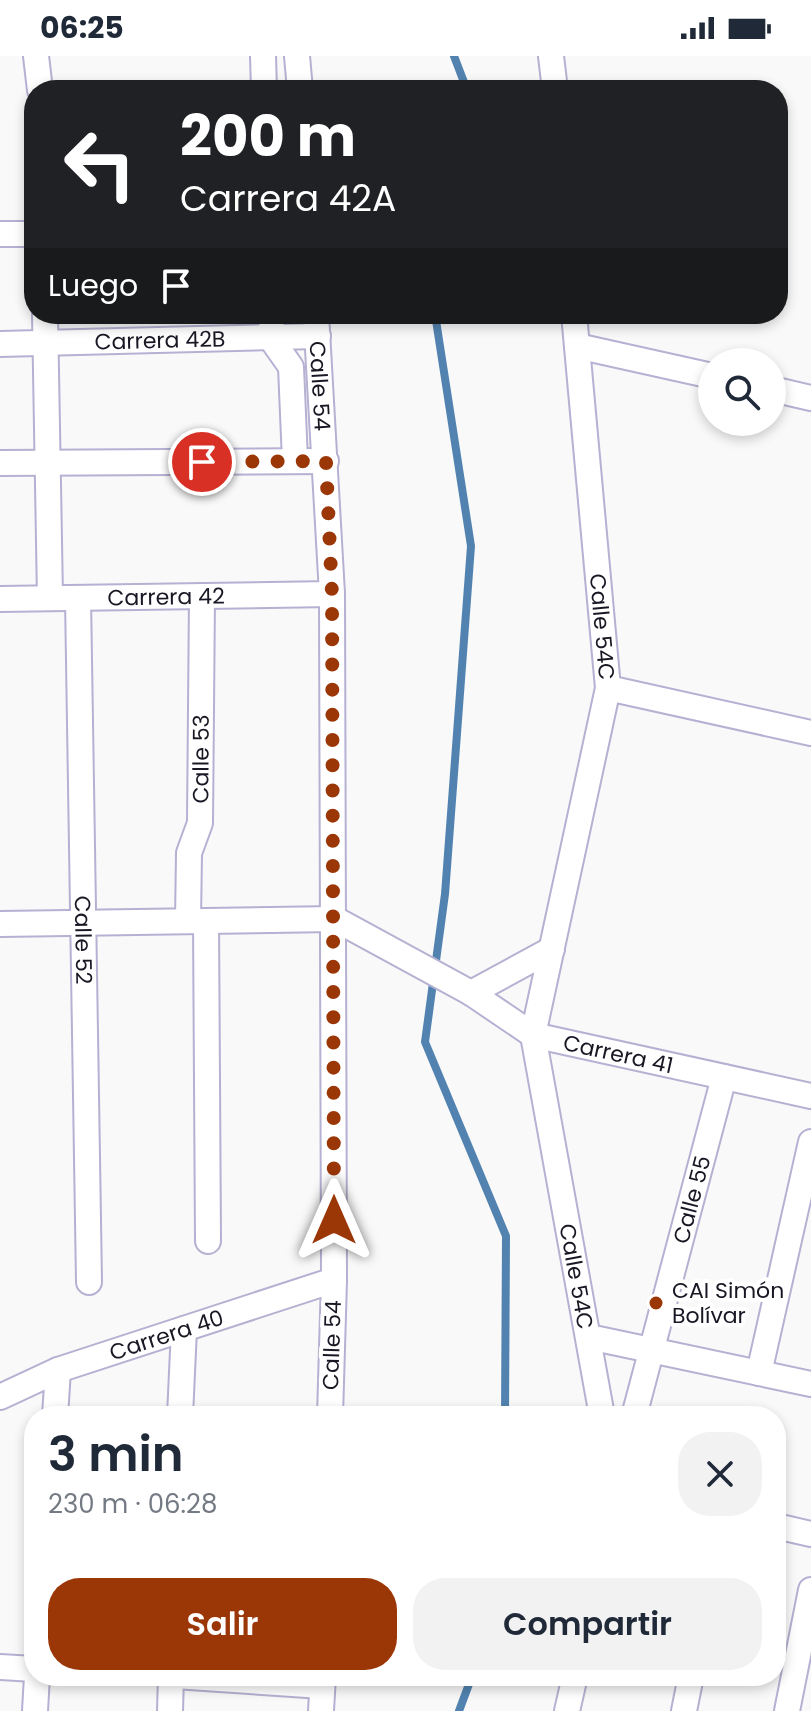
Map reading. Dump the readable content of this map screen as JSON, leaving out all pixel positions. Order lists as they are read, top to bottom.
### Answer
{
  "streets": {
    "street": [
      "Carrera 42B",
      "Calle 54",
      "Carrera 42",
      "Calle 54C",
      "Calle 53",
      "Calle 52",
      "Carrera 41",
      "Calle 55",
      "Carrera 40"
    ]
  },
  "crossings": [
    ["Carrera 42B", "Calle 54"],
    ["Calle 54", "Carrera 42"],
    ["Calle 54", "Carrera 41"],
    ["Calle 54", "Carrera 40"],
    ["Carrera 42", "Calle 53"],
    ["Carrera 42", "Calle 52"],
    ["Calle 54C", "Carrera 41"],
    ["Carrera 41", "Calle 55"]
  ],
  "places": ["CAI Simón Bolívar"],
  "page": {
    "status": "06:25",
    "turn": ["200 m", "Carrera 42A"],
    "then": "Luego",
    "heading": ["3 min", "230 m · 06:28"],
    "buttons": ["Salir", "Compartir"]
  }
}
